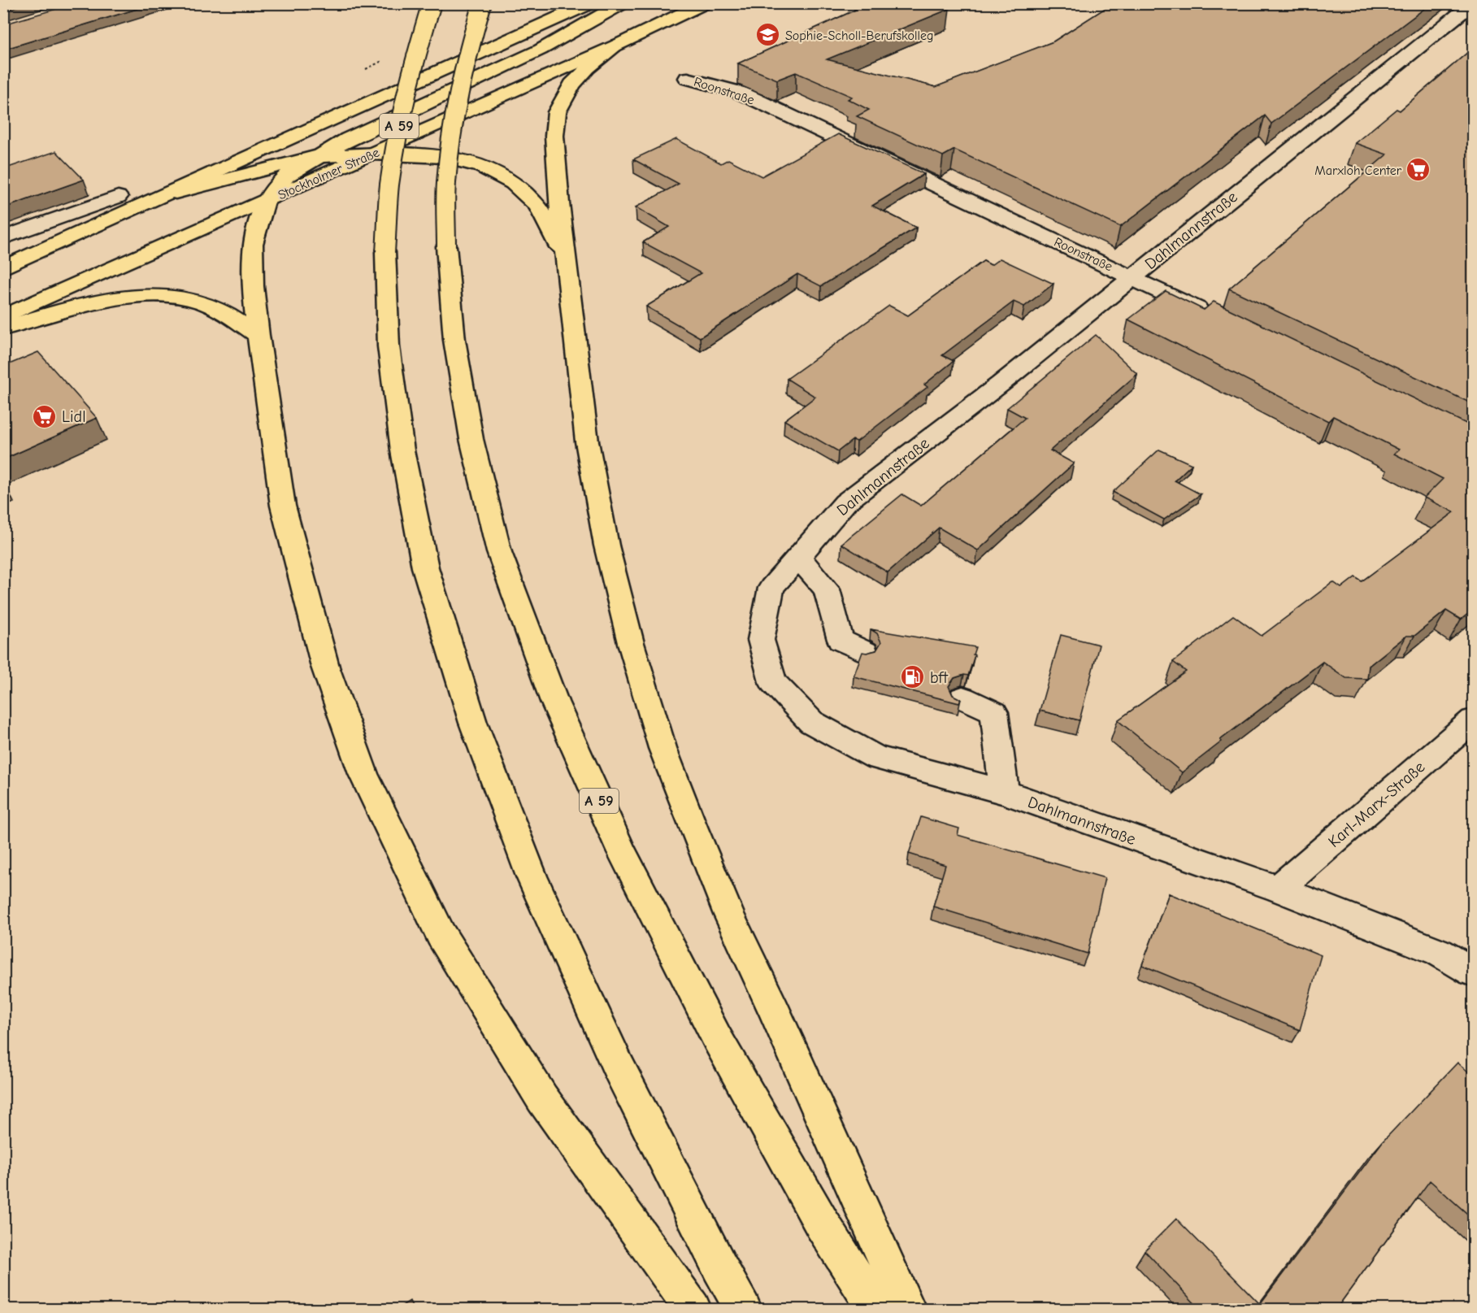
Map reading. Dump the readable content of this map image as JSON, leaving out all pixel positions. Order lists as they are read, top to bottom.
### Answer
{
  "streets": {
    "main road": ["A 59", "Stockholmer Straße"],
    "street": ["Roonstraße", "Dahlmannstraße", "Karl-Marx-Straße"]
  },
  "crossings": [
    ["Roonstraße", "Dahlmannstraße"],
    ["Dahlmannstraße", "Karl-Marx-Straße"]
  ],
  "places": {
    "school or university": ["Sophie-Scholl-Berufskolleg"],
    "supermarket": ["Marxloh Center", "Lidl"],
    "fuel station": ["bft"]
  }
}
